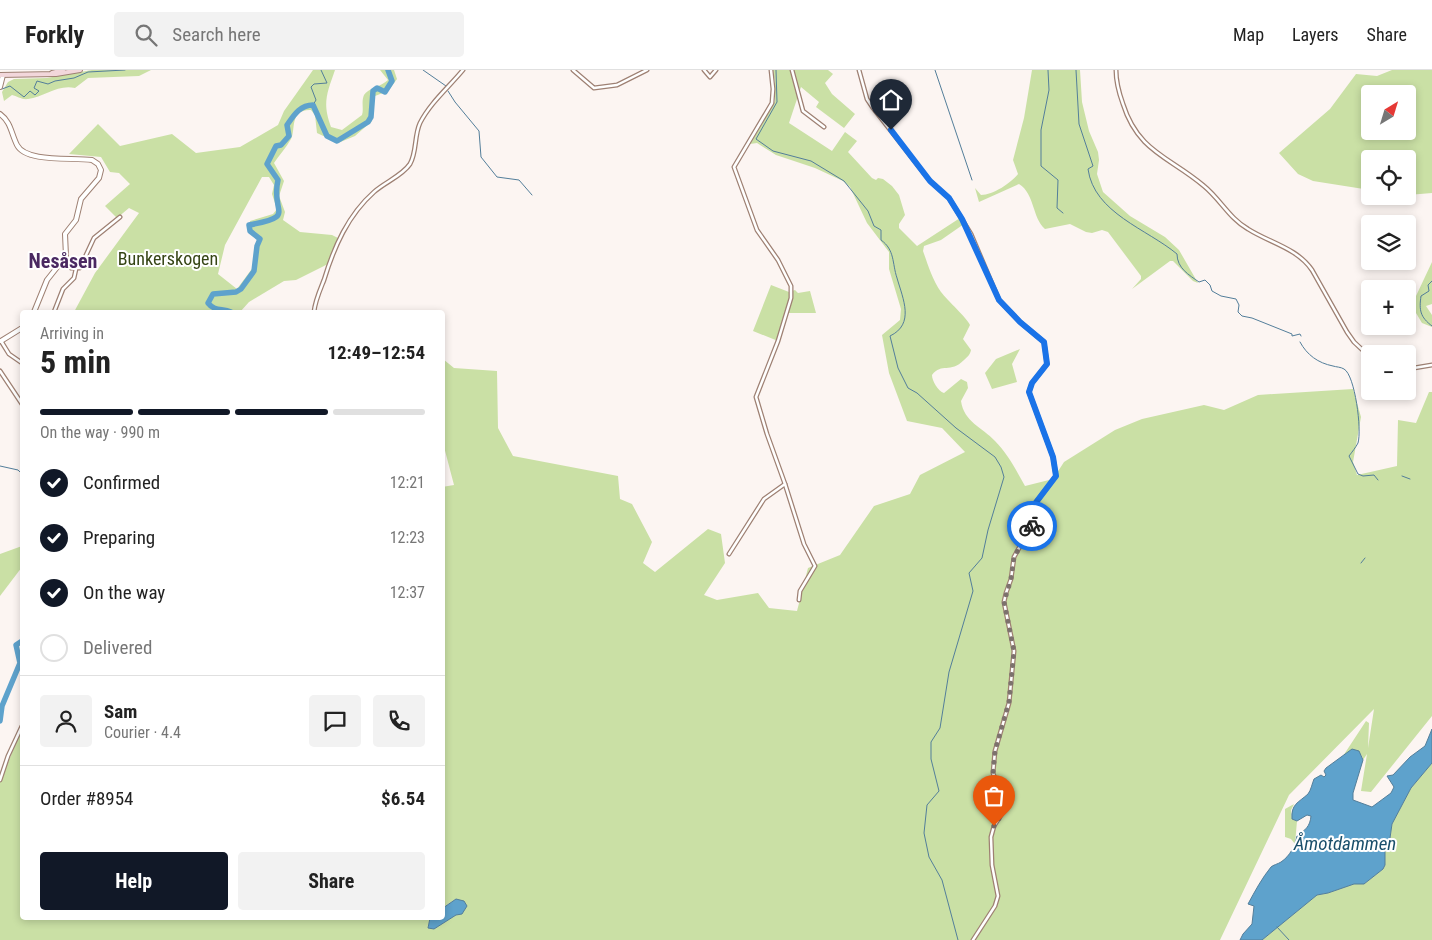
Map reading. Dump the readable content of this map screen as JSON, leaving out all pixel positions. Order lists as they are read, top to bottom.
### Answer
{
  "districts": ["Nesåsen"],
  "water": ["Åmotdammen"],
  "parks": ["Bunkerskogen"],
  "north": "top right",
  "page": {
    "header": "Forkly",
    "search": "Search here",
    "nav": ["Map", "Layers", "Share"],
    "map_buttons": ["+", "−"],
    "heading": ["5 min", "Arriving in", "12:49–12:54"],
    "panel": [
      "Sam",
      "Courier · 4.4",
      "Order #8954",
      "$6.54"
    ],
    "bar": "On the way · 990 m",
    "list": [
      ["Confirmed", "12:21"],
      ["Preparing", "12:23"],
      ["On the way", "12:37"],
      "Delivered"
    ],
    "buttons": ["Help", "Share"]
  }
}
